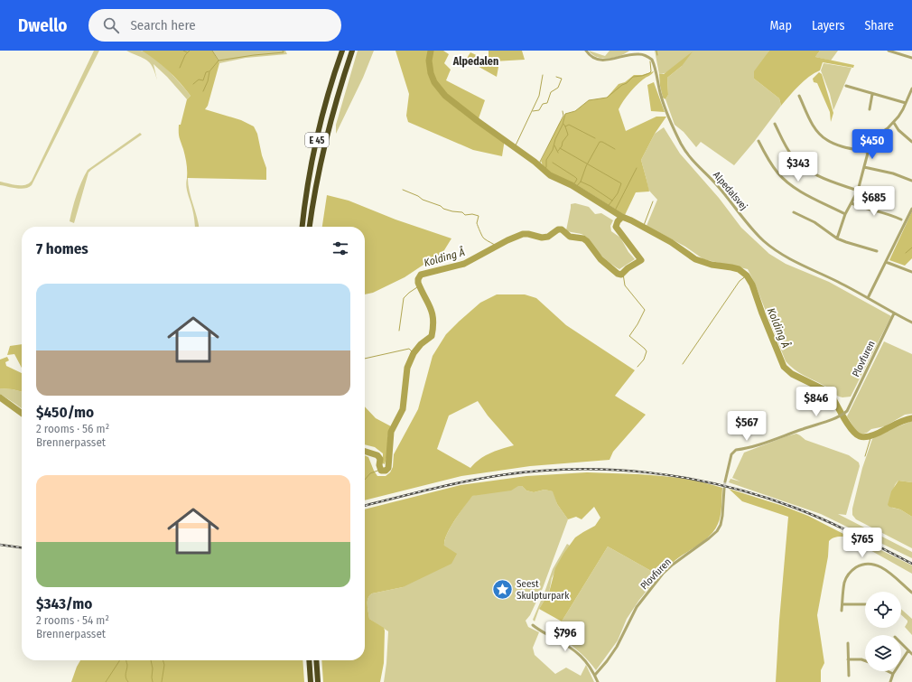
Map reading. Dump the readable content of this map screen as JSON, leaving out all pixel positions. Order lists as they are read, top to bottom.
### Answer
{
  "streets": {
    "highway": ["E 45"],
    "street": ["Alpedalsvej", "Plovfuren"]
  },
  "crossings": [
    ["Alpedalsvej", "Plovfuren"]
  ],
  "districts": ["Alpedalen"],
  "water": ["Kolding Å"],
  "places": {
    "place": ["Seest Skulpturpark"]
  },
  "page": {
    "header": "Dwello",
    "search": "Search here",
    "nav": ["Map", "Layers", "Share"],
    "price": [
      "$450",
      "$343",
      "$685",
      "$846",
      "$567",
      "$765",
      "$796"
    ],
    "heading": "7 homes",
    "list": [
      {
        "name": "$450/mo",
        "note": "2 rooms · 56 m² · Brennerpasset"
      },
      {
        "name": "$343/mo",
        "note": "2 rooms · 54 m² · Brennerpasset"
      }
    ]
  }
}
